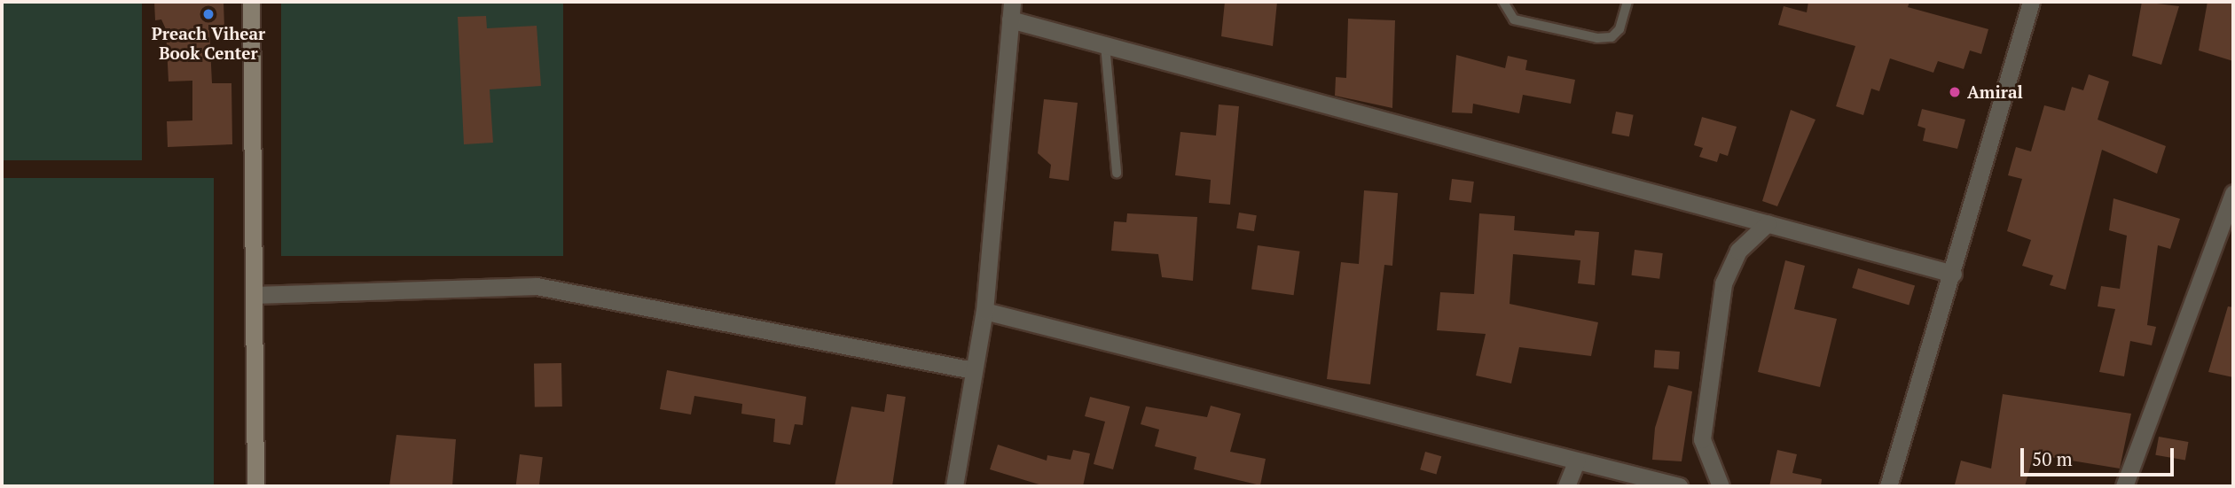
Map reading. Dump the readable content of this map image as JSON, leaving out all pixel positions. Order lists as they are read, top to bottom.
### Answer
{
  "places": ["Preach Vihear Book Center", "Amiral"],
  "scale_bar": "50 m"
}
